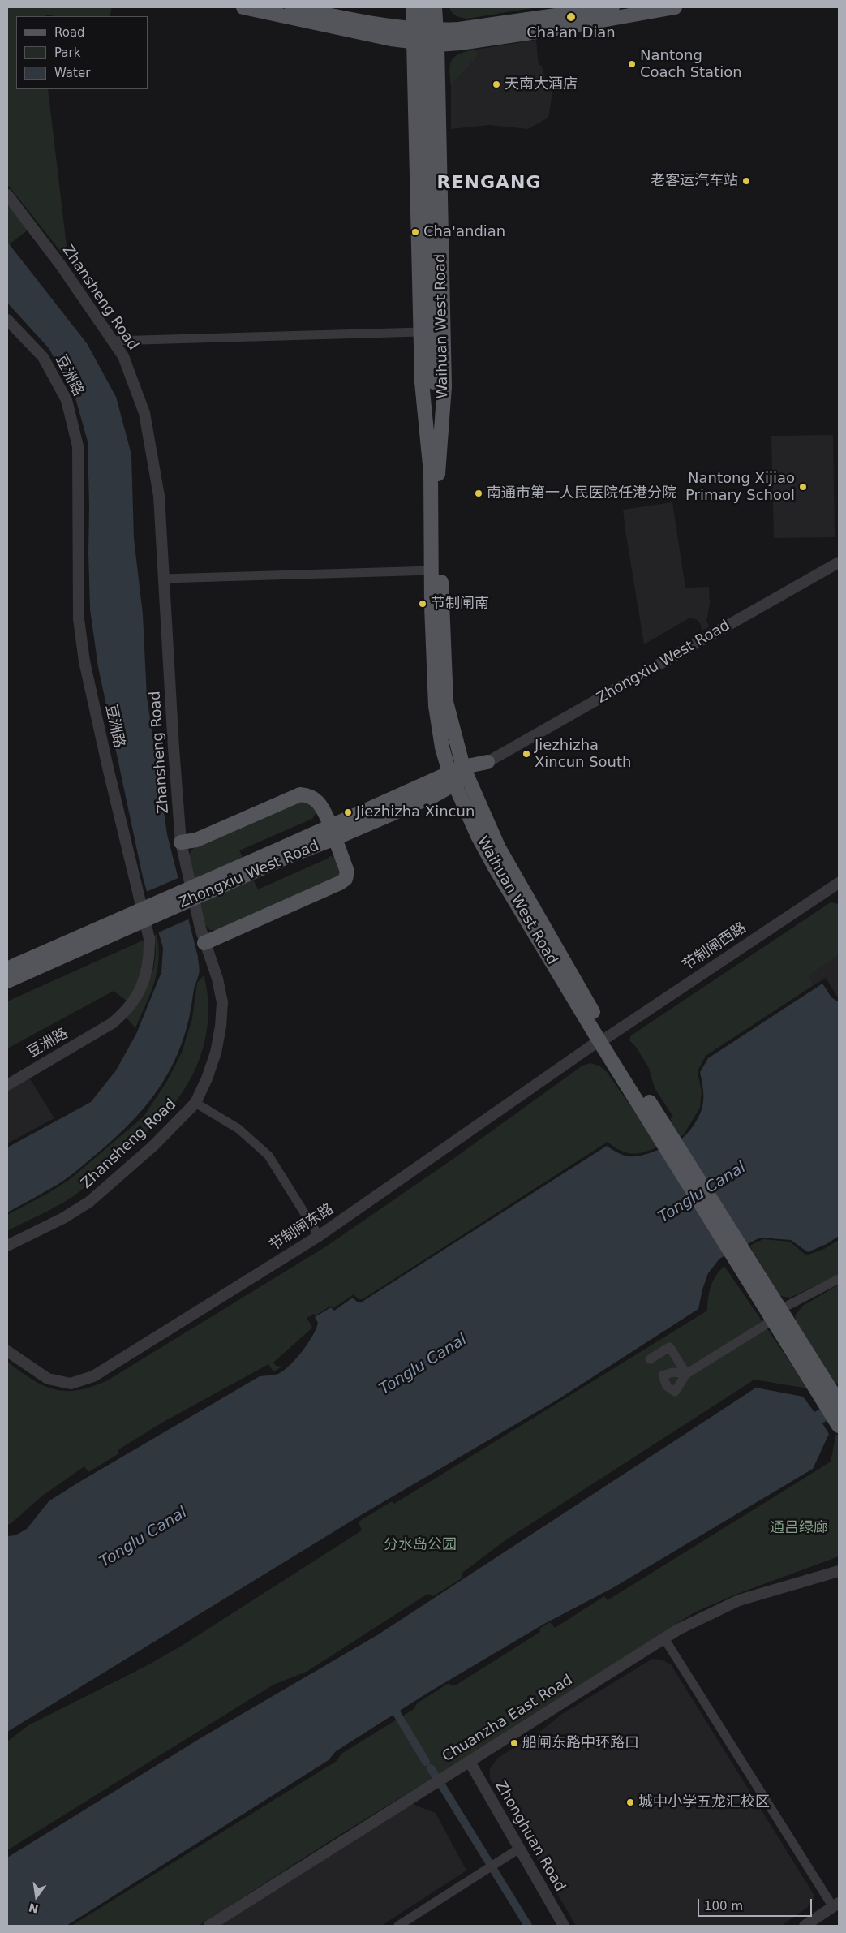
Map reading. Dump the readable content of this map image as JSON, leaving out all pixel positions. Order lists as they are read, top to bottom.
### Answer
{
  "streets": {
    "main road": ["Waihuan West Road", "Zhongxiu West Road"],
    "street": [
      "Zhansheng Road",
      "豆洲路",
      "节制闸西路",
      "节制闸东路",
      "Chuanzha East Road",
      "Zhonghuan Road"
    ]
  },
  "crossings": [
    ["Waihuan West Road", "Zhongxiu West Road"],
    ["Waihuan West Road", "节制闸西路"],
    ["Waihuan West Road", "节制闸东路"],
    ["节制闸西路", "节制闸东路"],
    ["Chuanzha East Road", "Zhonghuan Road"]
  ],
  "districts": ["RENGANG"],
  "water": ["Tonglu Canal"],
  "parks": ["通吕绿廊", "分水岛公园"],
  "places": [
    "Cha'an Dian",
    "Nantong Coach Station",
    "天南大酒店",
    "老客运汽车站",
    "Cha'andian",
    "Nantong Xijiao Primary School",
    "南通市第一人民医院任港分院",
    "节制闸南",
    "Jiezhizha Xincun South",
    "Jiezhizha Xincun",
    "船闸东路中环路口",
    "城中小学五龙汇校区"
  ],
  "legend": ["Road", "Park", "Water"],
  "scale_bar": "100 m",
  "north": "bottom"
}
